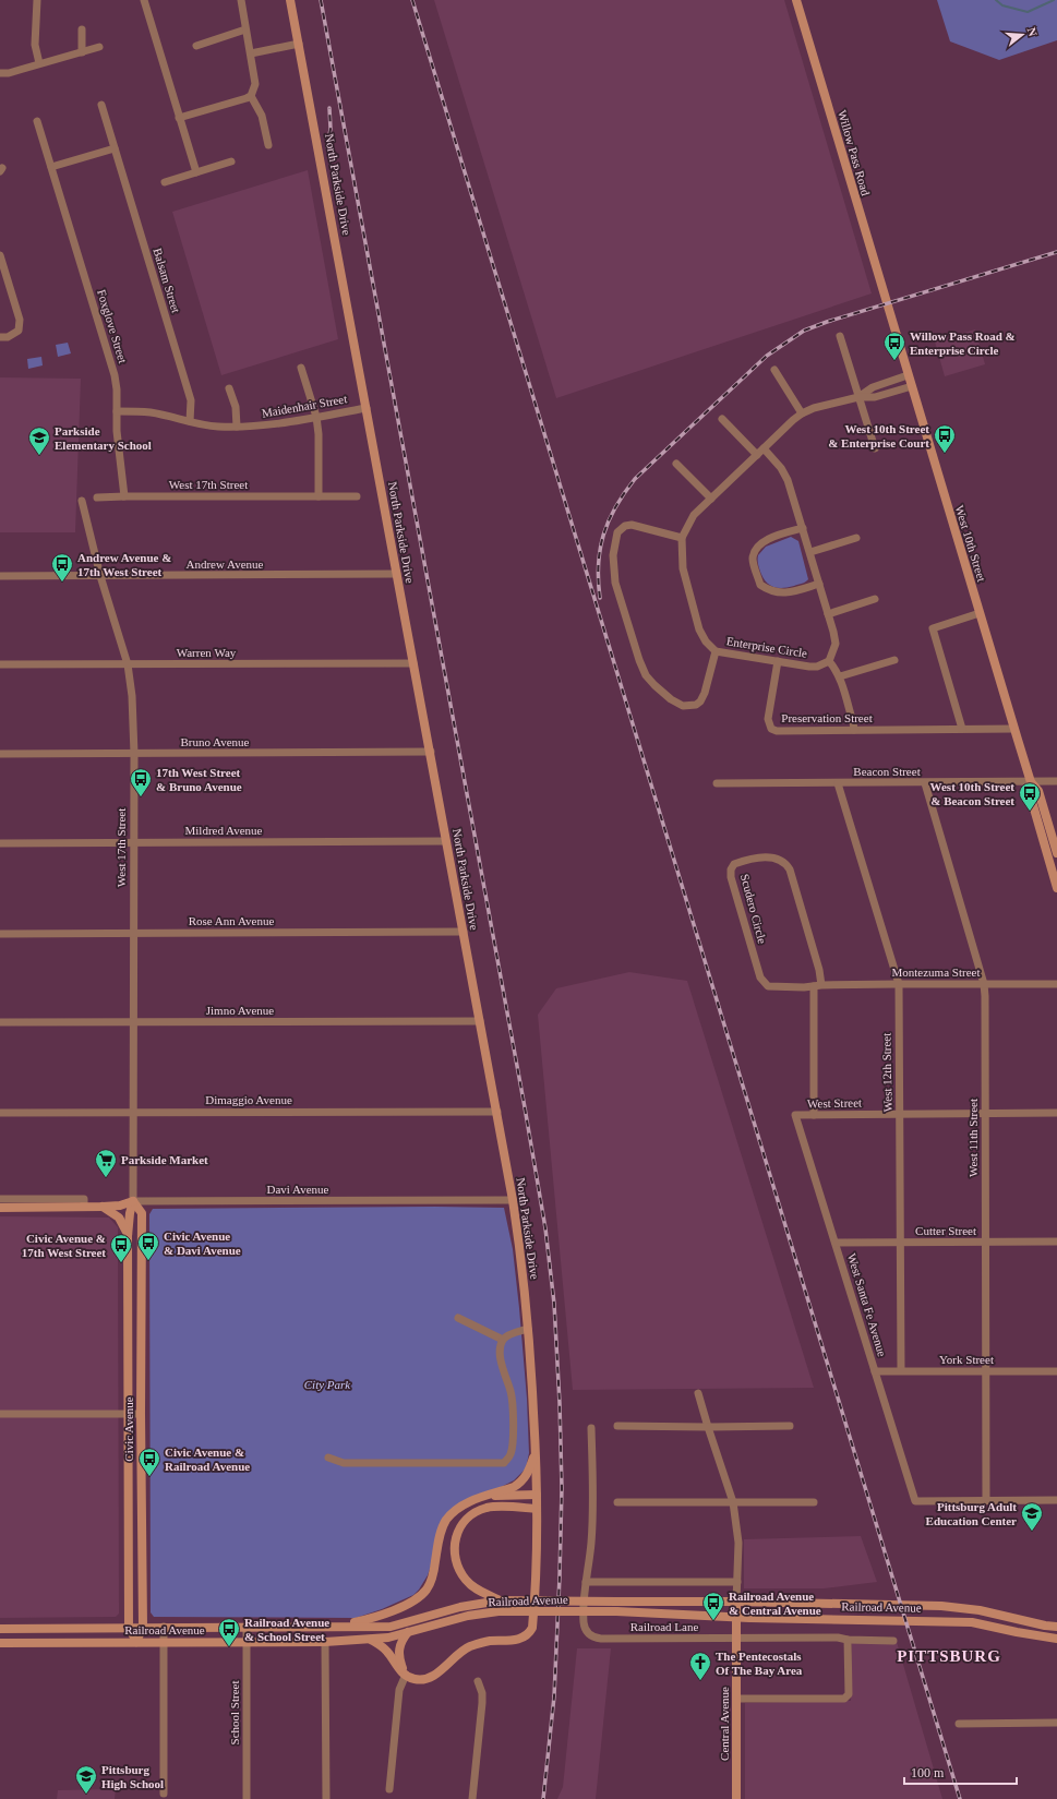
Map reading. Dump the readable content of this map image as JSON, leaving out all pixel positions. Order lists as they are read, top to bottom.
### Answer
{
  "streets": {
    "main road": [
      "Willow Pass Road",
      "North Parkside Drive",
      "West 10th Street",
      "Davi Avenue",
      "Civic Avenue",
      "Railroad Avenue",
      "Central Avenue"
    ],
    "street": [
      "Balsam Street",
      "Foxglove Street",
      "Maidenhair Street",
      "West 17th Street",
      "Andrew Avenue",
      "Enterprise Circle",
      "Warren Way",
      "Preservation Street",
      "Bruno Avenue",
      "Beacon Street",
      "Mildred Avenue",
      "Scudero Circle",
      "Rose Ann Avenue",
      "Montezuma Street",
      "Jimno Avenue",
      "West 12th Street",
      "Dimaggio Avenue",
      "West Street",
      "West 11th Street",
      "Cutter Street",
      "West Santa Fe Avenue",
      "York Street",
      "Railroad Lane",
      "School Street"
    ]
  },
  "crossings": [
    ["Willow Pass Road", "West 10th Street"],
    ["North Parkside Drive", "Maidenhair Street"],
    ["North Parkside Drive", "Andrew Avenue"],
    ["North Parkside Drive", "Warren Way"],
    ["North Parkside Drive", "Bruno Avenue"],
    ["North Parkside Drive", "Mildred Avenue"],
    ["North Parkside Drive", "Rose Ann Avenue"],
    ["North Parkside Drive", "Jimno Avenue"],
    ["North Parkside Drive", "Dimaggio Avenue"],
    ["North Parkside Drive", "Davi Avenue"],
    ["Balsam Street", "Maidenhair Street"],
    ["Foxglove Street", "Maidenhair Street"],
    ["Foxglove Street", "West 17th Street"],
    ["West 17th Street", "Andrew Avenue"],
    ["West 17th Street", "Warren Way"],
    ["West 17th Street", "Bruno Avenue"],
    ["West 17th Street", "Mildred Avenue"],
    ["West 17th Street", "Rose Ann Avenue"],
    ["West 17th Street", "Jimno Avenue"],
    ["West 17th Street", "Dimaggio Avenue"],
    ["West 17th Street", "Davi Avenue"],
    ["West 17th Street", "Civic Avenue"],
    ["West 10th Street", "Enterprise Circle"],
    ["West 10th Street", "Preservation Street"],
    ["West 10th Street", "Beacon Street"],
    ["Enterprise Circle", "Preservation Street"],
    ["Beacon Street", "West 12th Street"],
    ["Beacon Street", "West 11th Street"],
    ["Scudero Circle", "Montezuma Street"],
    ["Montezuma Street", "West 12th Street"],
    ["Montezuma Street", "West 11th Street"],
    ["West 12th Street", "West Street"],
    ["West 12th Street", "Cutter Street"],
    ["West 12th Street", "York Street"],
    ["West Street", "West 11th Street"],
    ["West Street", "West Santa Fe Avenue"],
    ["West 11th Street", "Cutter Street"],
    ["West 11th Street", "West Santa Fe Avenue"],
    ["West 11th Street", "York Street"],
    ["Davi Avenue", "Civic Avenue"],
    ["Cutter Street", "West Santa Fe Avenue"],
    ["West Santa Fe Avenue", "York Street"],
    ["Civic Avenue", "Railroad Avenue"],
    ["Railroad Avenue", "School Street"],
    ["Railroad Avenue", "Central Avenue"],
    ["Railroad Lane", "Central Avenue"]
  ],
  "districts": ["PITTSBURG"],
  "parks": ["City Park"],
  "places": {
    "bus stop": [
      "Willow Pass Road & Enterprise Circle",
      "West 10th Street & Enterprise Court",
      "Andrew Avenue & 17th West Street",
      "17th West Street & Bruno Avenue",
      "West 10th Street & Beacon Street",
      "Civic Avenue & Davi Avenue",
      "Civic Avenue & 17th West Street",
      "Civic Avenue & Railroad Avenue",
      "Railroad Avenue & Central Avenue",
      "Railroad Avenue & School Street"
    ],
    "school or university": ["Parkside Elementary School", "Pittsburg Adult Education Center", "Pittsburg High School"],
    "supermarket": ["Parkside Market"],
    "church": ["The Pentecostals Of The Bay Area"]
  },
  "scale_bar": "100 m",
  "north": "right"
}
